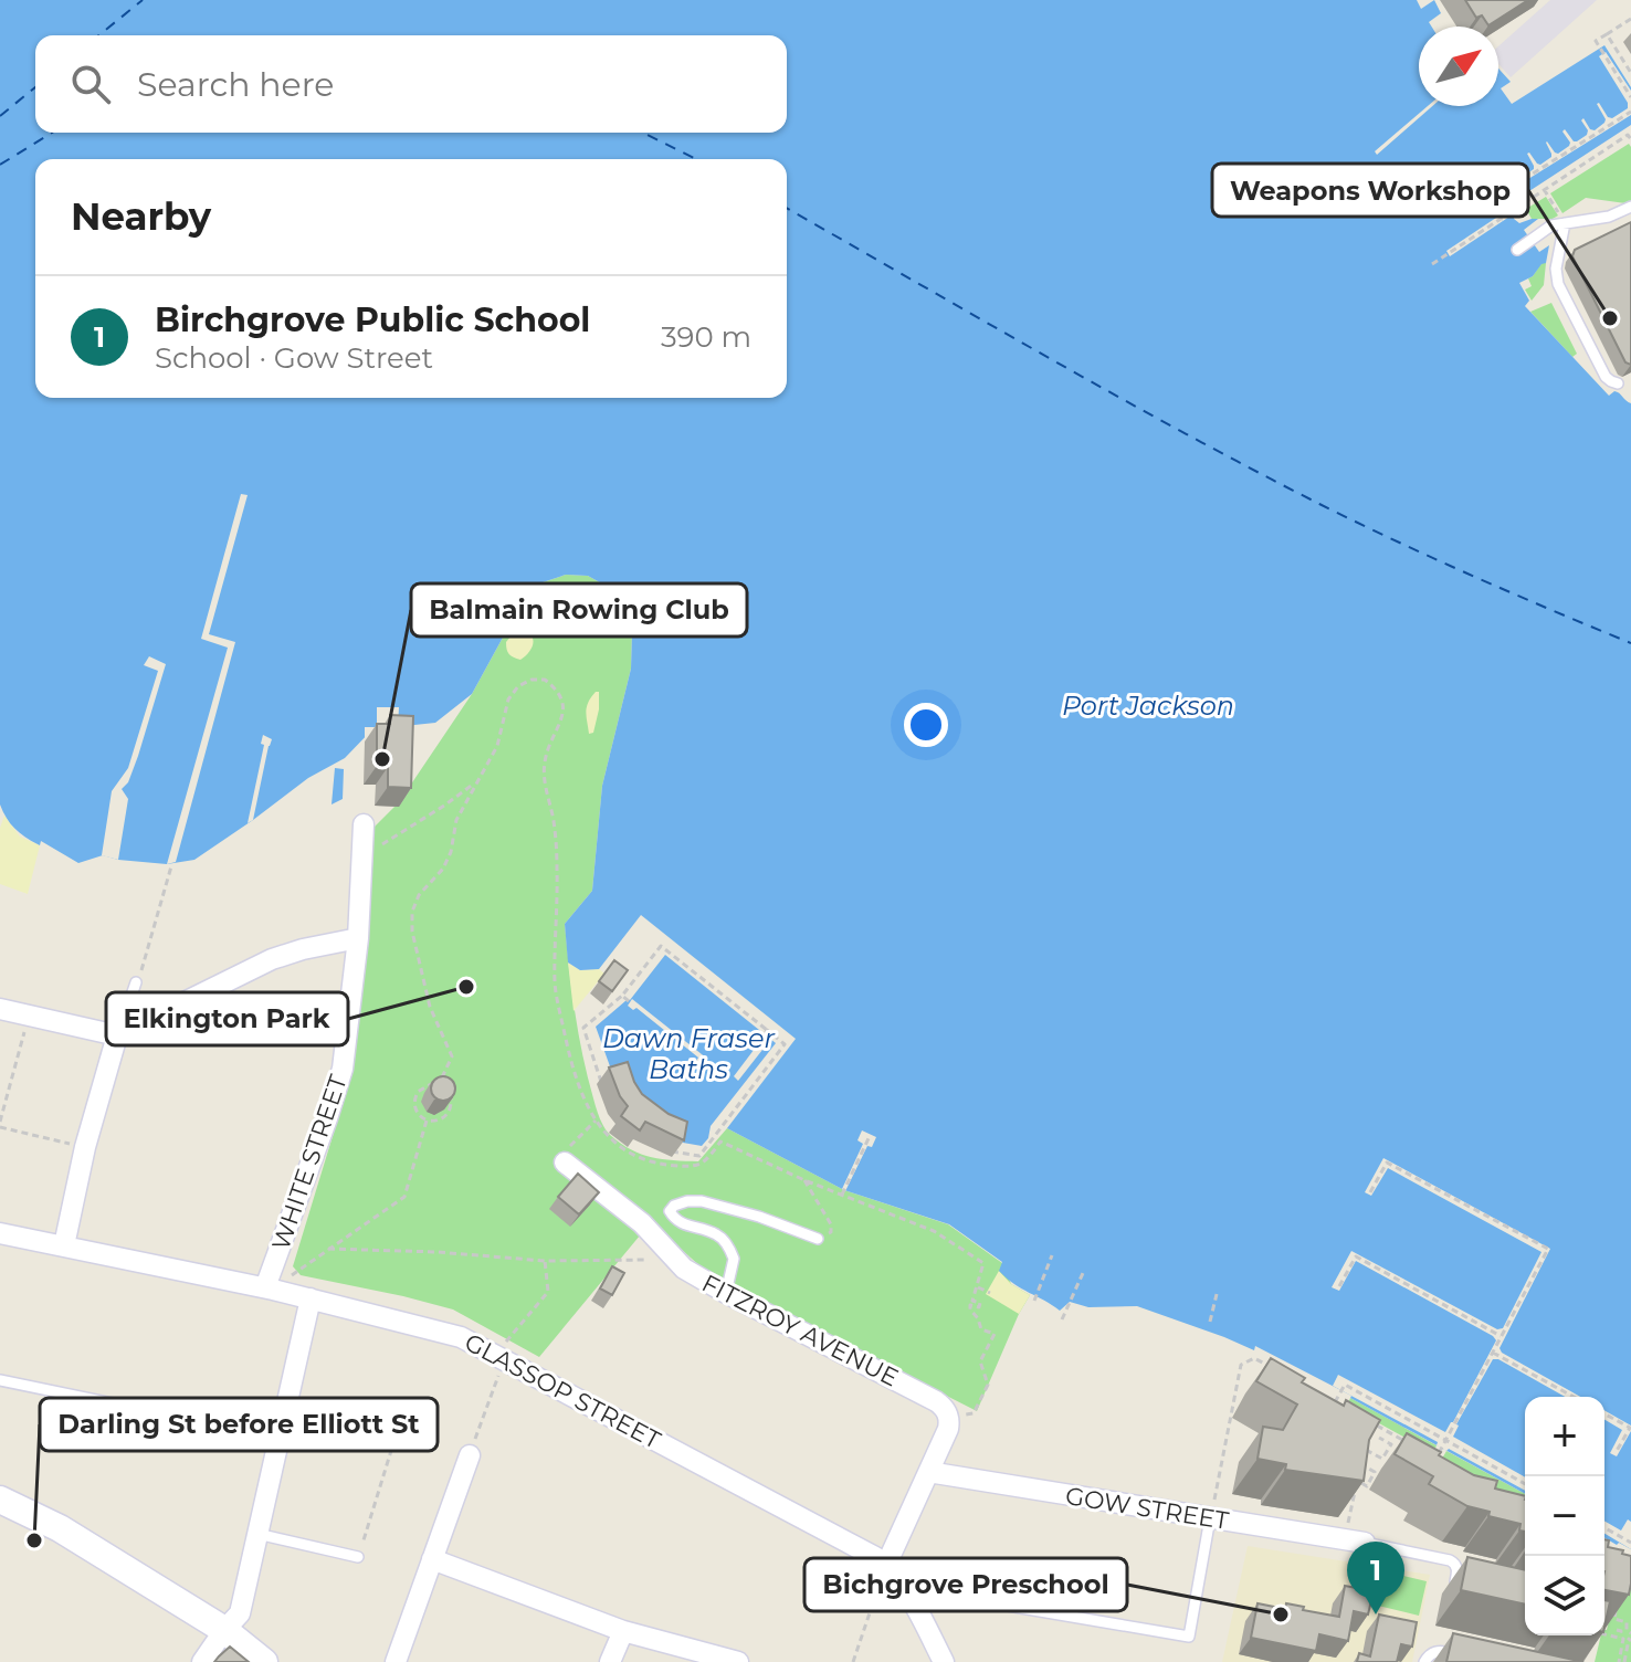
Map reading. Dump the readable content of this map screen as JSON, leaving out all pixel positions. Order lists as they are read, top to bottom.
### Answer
{
  "streets": {
    "street": [
      "WHITE STREET",
      "FITZROY AVENUE",
      "GLASSOP STREET",
      "GOW STREET"
    ]
  },
  "crossings": [
    ["WHITE STREET", "GLASSOP STREET"]
  ],
  "water": ["Port Jackson", "Dawn Fraser Baths"],
  "places": [
    "Weapons Workshop",
    "Balmain Rowing Club",
    "Elkington Park",
    "Darling St before Elliott St",
    "Bichgrove Preschool"
  ],
  "north": "top right",
  "page": {
    "search": "Search here",
    "heading": "Nearby",
    "list": [
      {
        "mark": "1",
        "name": "Birchgrove Public School",
        "note": "School · Gow Street",
        "value": "390 m"
      }
    ],
    "map_buttons": ["+", "−"],
    "pins": "1"
  }
}
